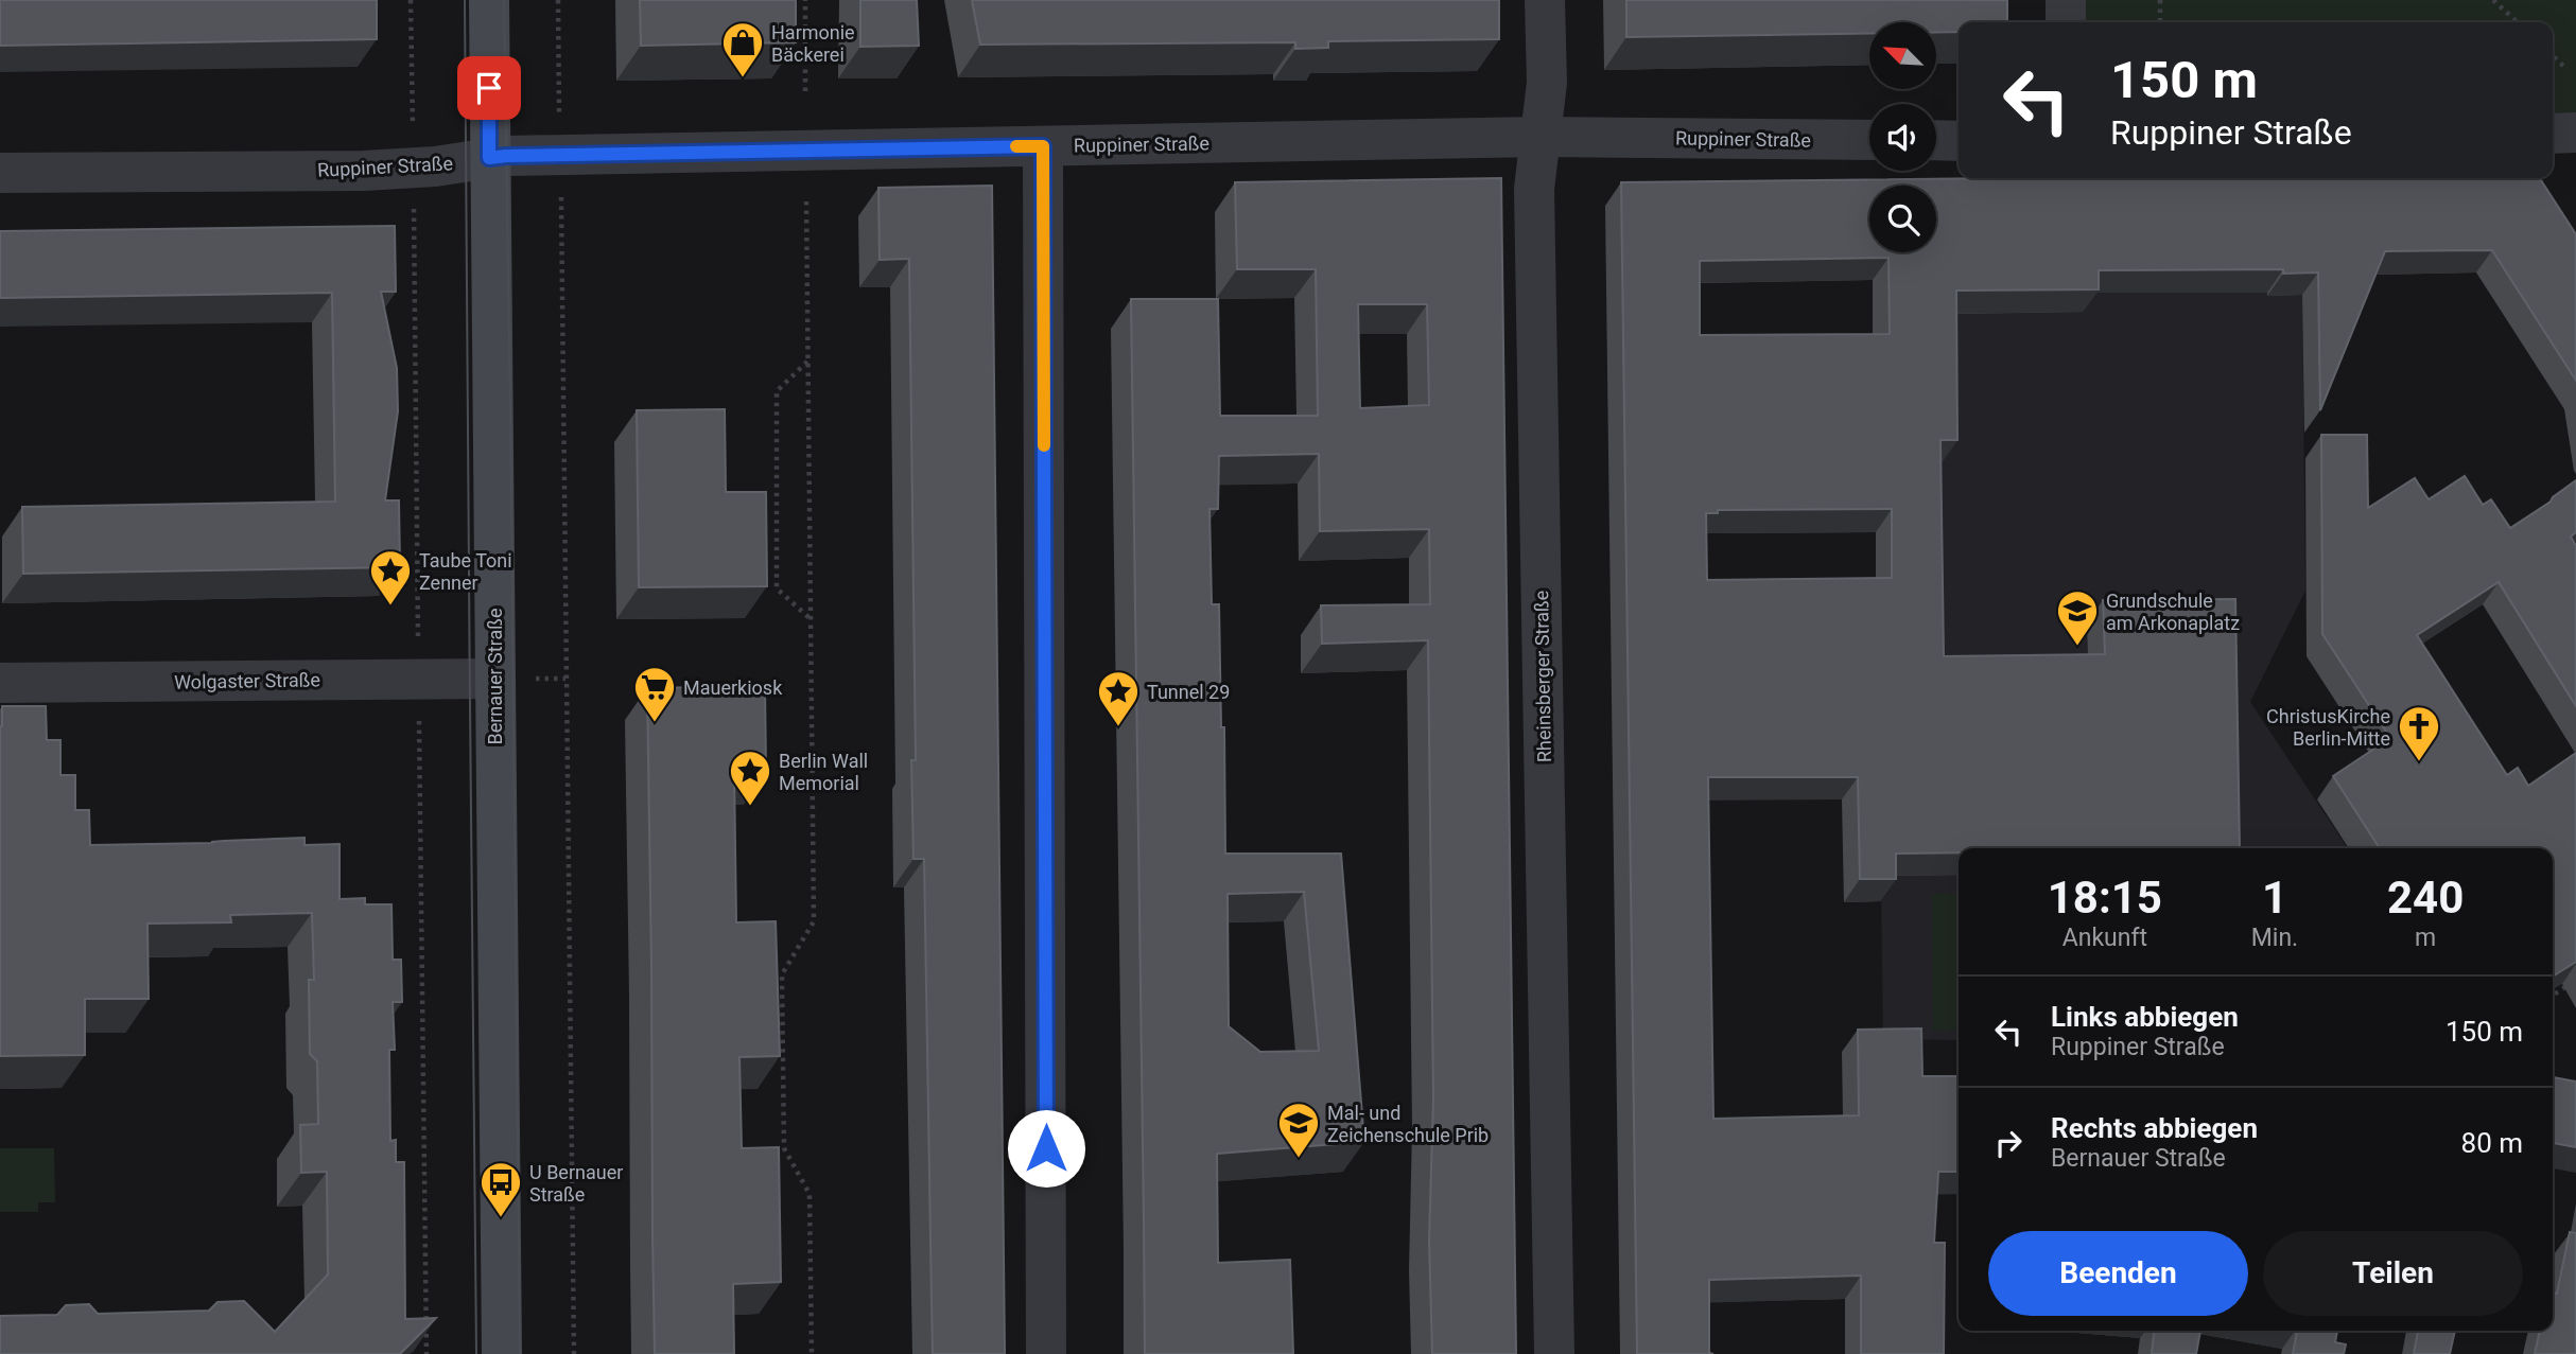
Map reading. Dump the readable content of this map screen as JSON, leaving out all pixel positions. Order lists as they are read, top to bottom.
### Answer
{
  "streets": {
    "main road": ["Bernauer Straße"],
    "street": ["Ruppiner Straße", "Rheinsberger Straße", "Wolgaster Straße"]
  },
  "crossings": [
    ["Ruppiner Straße", "Bernauer Straße"],
    ["Ruppiner Straße", "Rheinsberger Straße"],
    ["Bernauer Straße", "Wolgaster Straße"]
  ],
  "places": {
    "shop": ["Harmonie Bäckerei"],
    "place": ["Taube Toni Zenner", "Tunnel 29", "Berlin Wall Memorial"],
    "school or university": ["Grundschule am Arkonaplatz", "Mal- und Zeichenschule Prib"],
    "supermarket": ["Mauerkiosk"],
    "church": ["ChristusKirche Berlin-Mitte"],
    "bus stop": ["U Bernauer Straße"]
  },
  "north": "top left",
  "page": {
    "turn": ["150 m", "Ruppiner Straße"],
    "eta": [
      "18:15",
      "Ankunft",
      "1",
      "Min.",
      "240",
      "m"
    ],
    "list": [
      {
        "name": "Links abbiegen",
        "note": "Ruppiner Straße",
        "value": "150 m"
      },
      {
        "name": "Rechts abbiegen",
        "note": "Bernauer Straße",
        "value": "80 m"
      }
    ],
    "buttons": ["Beenden", "Teilen"]
  }
}
